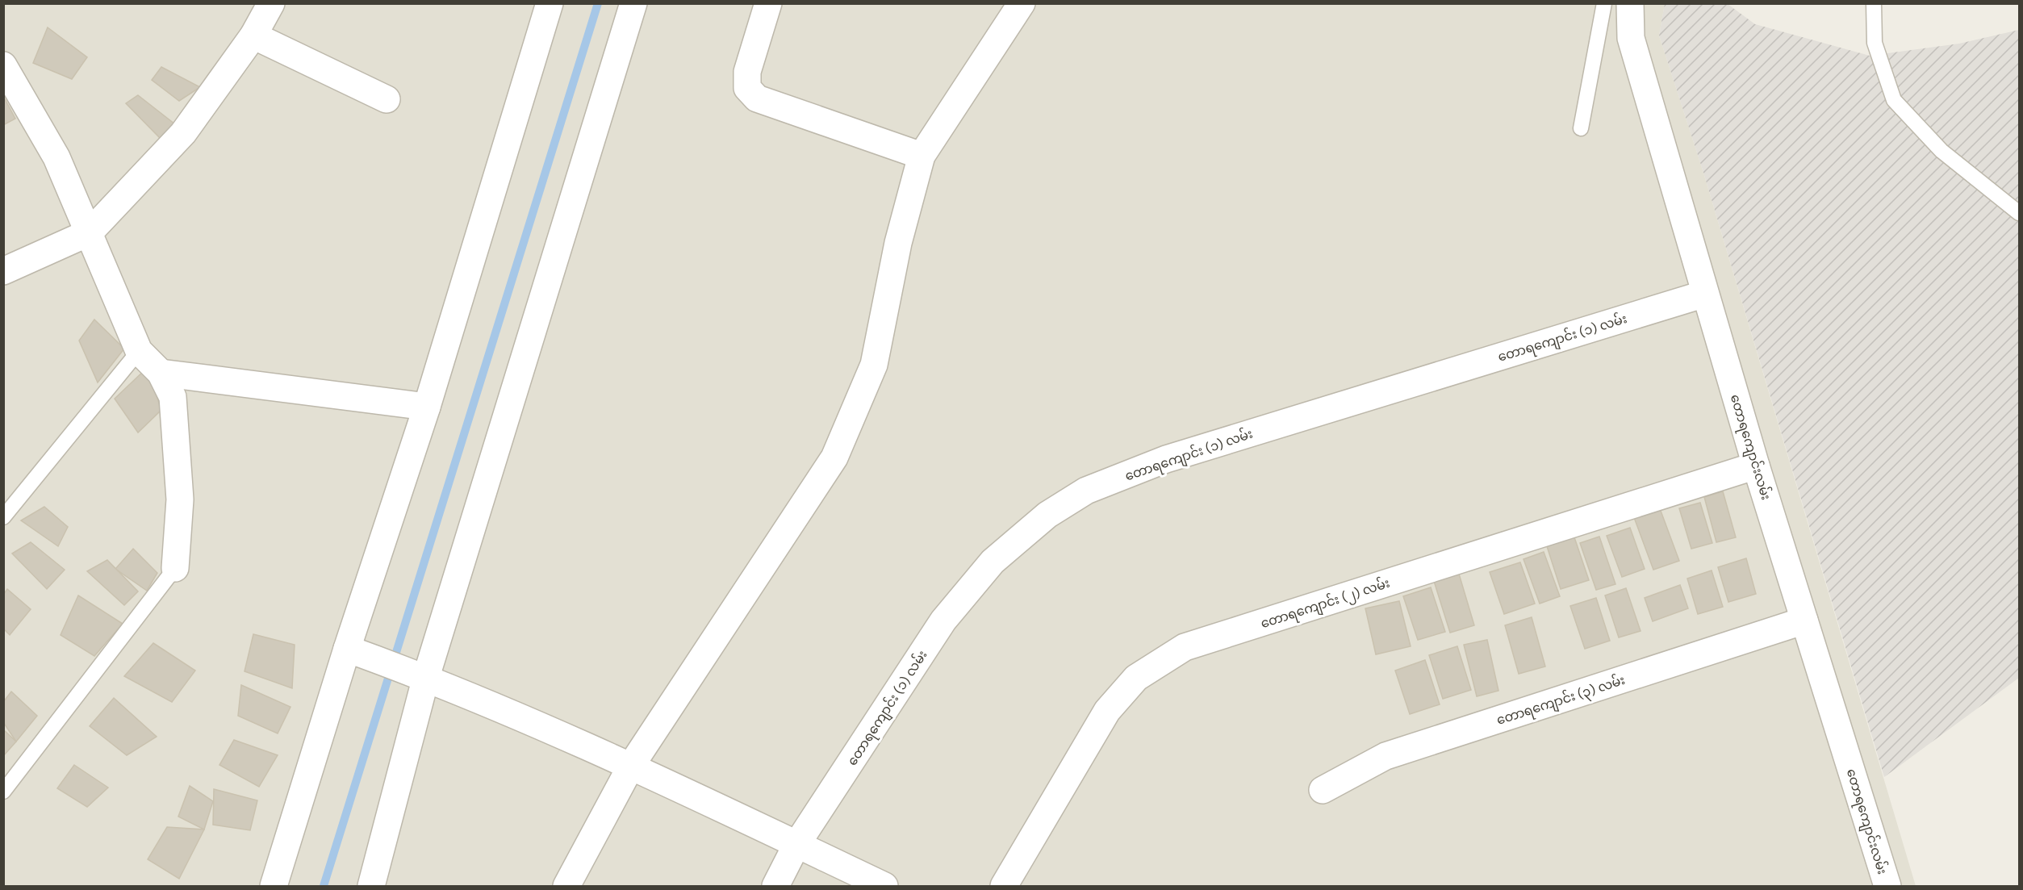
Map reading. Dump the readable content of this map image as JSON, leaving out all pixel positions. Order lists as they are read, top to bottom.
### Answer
{
  "streets": {
    "street": [
      "တောရကျောင်း (၁) လမ်း",
      "တောရကျောင်းလမ်း",
      "တောရကျောင်း (၂) လမ်း",
      "တောရကျောင်း (၃) လမ်း"
    ]
  },
  "crossings": [
    ["တောရကျောင်း (၁) လမ်း", "တောရကျောင်းလမ်း"],
    ["တောရကျောင်းလမ်း", "တောရကျောင်း (၂) လမ်း"],
    ["တောရကျောင်းလမ်း", "တောရကျောင်း (၃) လမ်း"]
  ]
}
